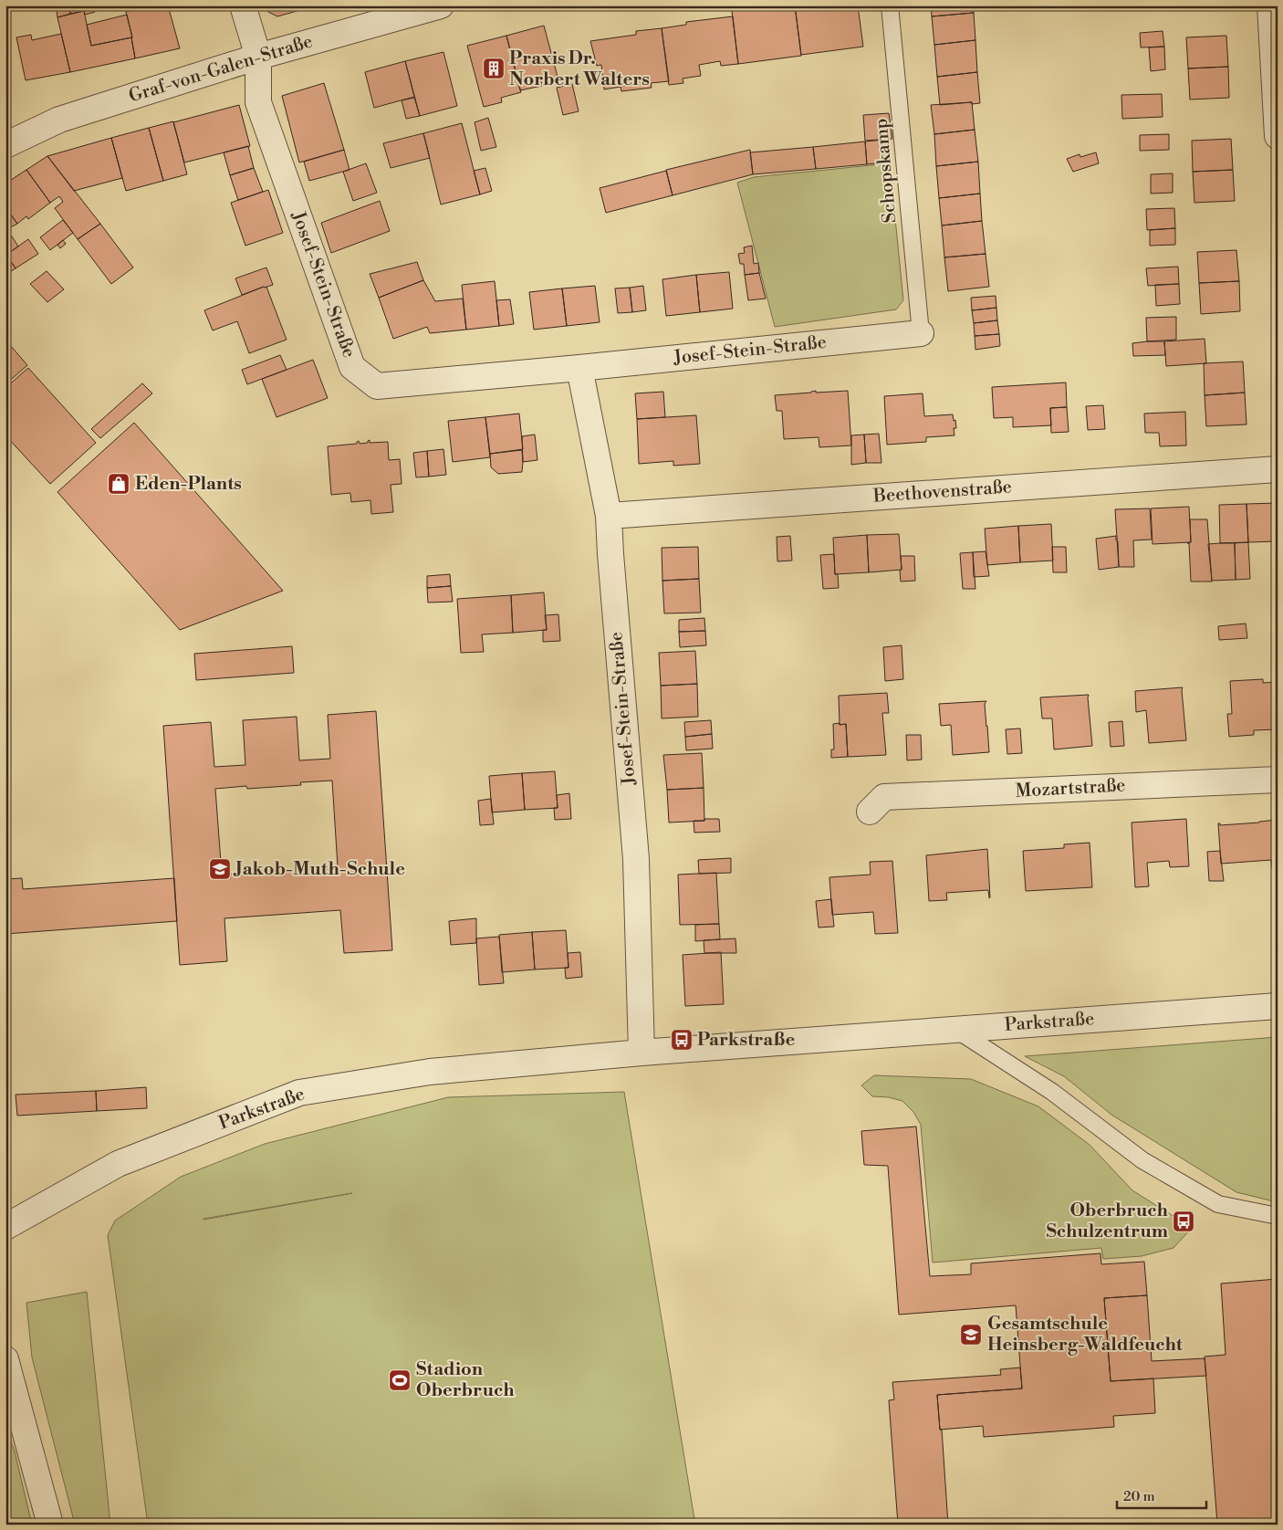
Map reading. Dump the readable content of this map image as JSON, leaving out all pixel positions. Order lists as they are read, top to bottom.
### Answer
{
  "streets": {
    "street": [
      "Graf-von-Galen-Straße",
      "Josef-Stein-Straße",
      "Beethovenstraße",
      "Mozartstraße",
      "Parkstraße"
    ],
    "lane": ["Schopskamp"]
  },
  "crossings": [
    ["Graf-von-Galen-Straße", "Josef-Stein-Straße"],
    ["Schopskamp", "Josef-Stein-Straße"],
    ["Josef-Stein-Straße", "Beethovenstraße"],
    ["Josef-Stein-Straße", "Parkstraße"]
  ],
  "places": {
    "building": ["Praxis Dr. Norbert Walters"],
    "shop": ["Eden-Plants"],
    "school or university": ["Jakob-Muth-Schule", "Gesamtschule Heinsberg-Waldfeucht"],
    "bus stop": ["Parkstraße", "Oberbruch Schulzentrum"],
    "sports": ["Stadion Oberbruch"]
  },
  "scale_bar": "20 m"
}
